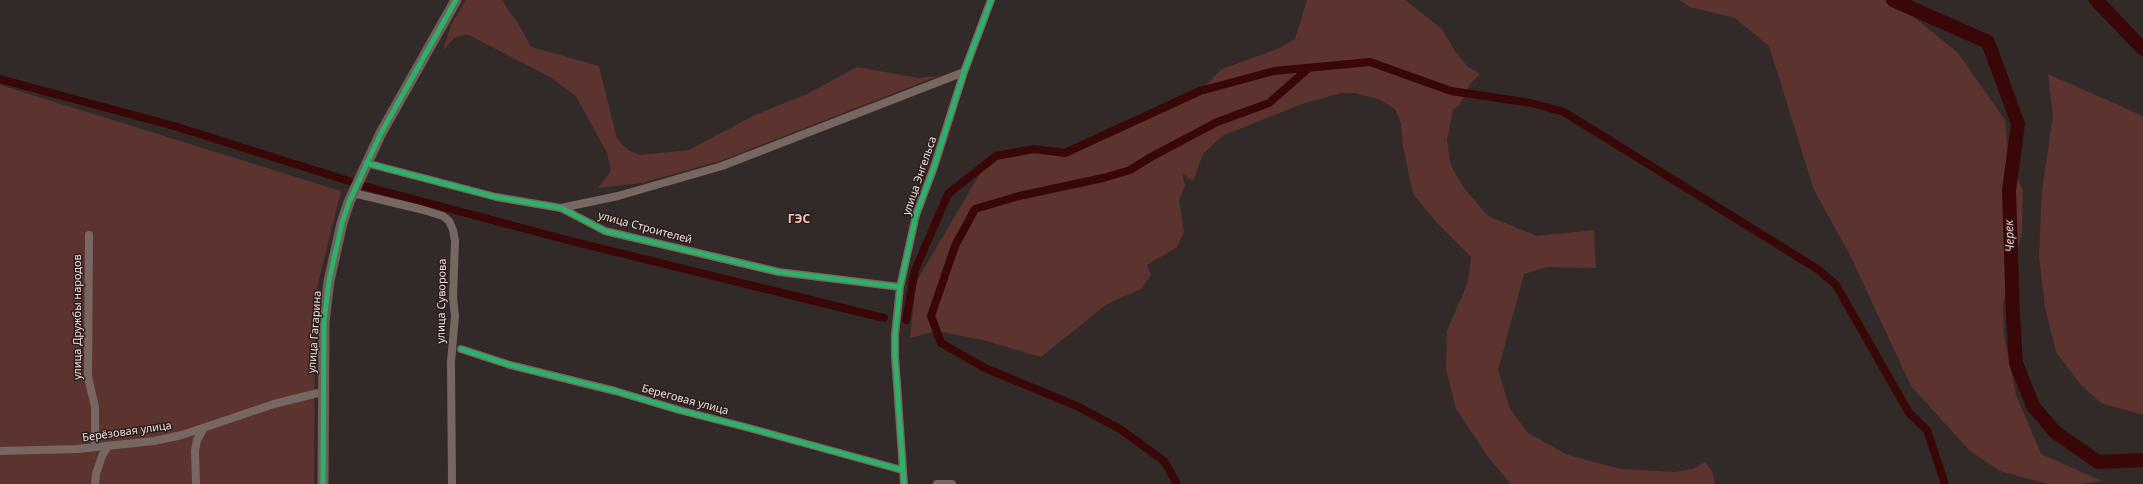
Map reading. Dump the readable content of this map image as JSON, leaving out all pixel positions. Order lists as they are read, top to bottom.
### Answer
{
  "streets": {
    "street": [
      "улица Энгельса",
      "улица Строителей",
      "улица Суворова",
      "улица Дружбы народов",
      "улица Гагарина",
      "Береговая улица",
      "Берёзовая улица"
    ]
  },
  "crossings": [
    ["улица Энгельса", "улица Строителей"],
    ["улица Энгельса", "Береговая улица"],
    ["улица Строителей", "улица Гагарина"],
    ["улица Суворова", "улица Гагарина"],
    ["улица Дружбы народов", "Берёзовая улица"],
    ["улица Гагарина", "Берёзовая улица"]
  ],
  "districts": ["ГЭС"],
  "water": ["Черек"]
}
